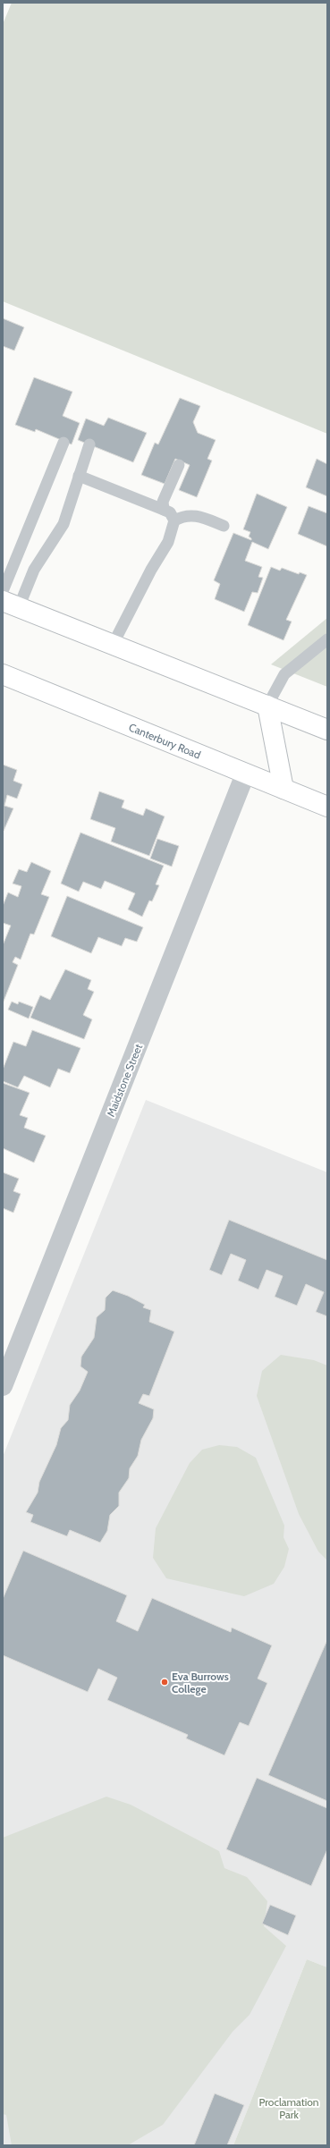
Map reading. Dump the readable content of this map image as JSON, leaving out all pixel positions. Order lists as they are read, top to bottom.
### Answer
{
  "streets": {
    "main road": ["Canterbury Road"],
    "street": ["Maidstone Street"]
  },
  "crossings": [
    ["Canterbury Road", "Maidstone Street"]
  ],
  "parks": ["Proclamation Park"],
  "places": ["Eva Burrows College"]
}
